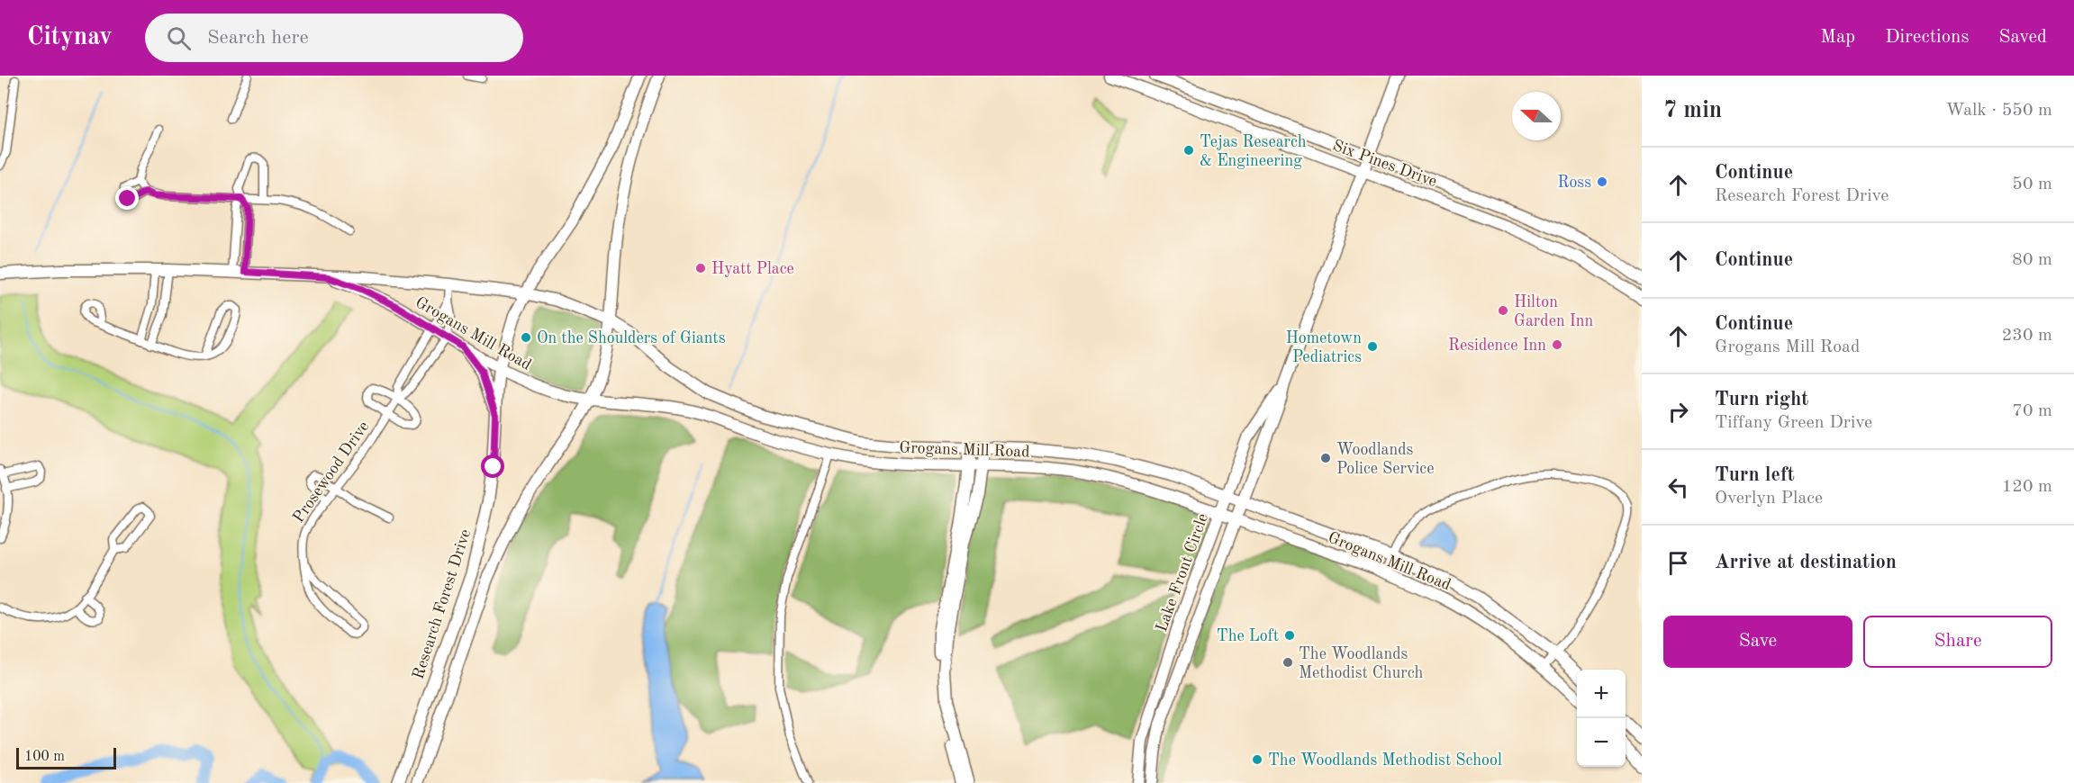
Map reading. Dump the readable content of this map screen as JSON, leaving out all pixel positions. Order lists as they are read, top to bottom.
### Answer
{
  "streets": {
    "main road": [
      "Six Pines Drive",
      "Grogans Mill Road",
      "Lake Front Circle",
      "Research Forest Drive"
    ],
    "street": ["Prosewood Drive"]
  },
  "crossings": [
    ["Six Pines Drive", "Lake Front Circle"],
    ["Grogans Mill Road", "Prosewood Drive"],
    ["Grogans Mill Road", "Lake Front Circle"],
    ["Grogans Mill Road", "Research Forest Drive"]
  ],
  "places": [
    "Tejas Research & Engineering",
    "Ross",
    "Hyatt Place",
    "Hilton Garden Inn",
    "On the Shoulders of Giants",
    "Residence Inn",
    "Hometown Pediatrics",
    "Woodlands Police Service",
    "The Loft",
    "The Woodlands Methodist Church",
    "The Woodlands Methodist School"
  ],
  "scale_bar": "100 m",
  "north": "left",
  "page": {
    "header": "Citynav",
    "search": "Search here",
    "nav": ["Map", "Directions", "Saved"],
    "heading": ["7 min", "Walk · 550 m"],
    "list": [
      ["Continue", "Research Forest Drive", "50 m"],
      ["Continue", "80 m"],
      ["Continue", "Grogans Mill Road", "230 m"],
      ["Turn right", "Tiffany Green Drive", "70 m"],
      ["Turn left", "Overlyn Place", "120 m"],
      "Arrive at destination"
    ],
    "buttons": ["Save", "Share"],
    "map_buttons": ["+", "−"],
    "scale": "100 m"
  }
}
